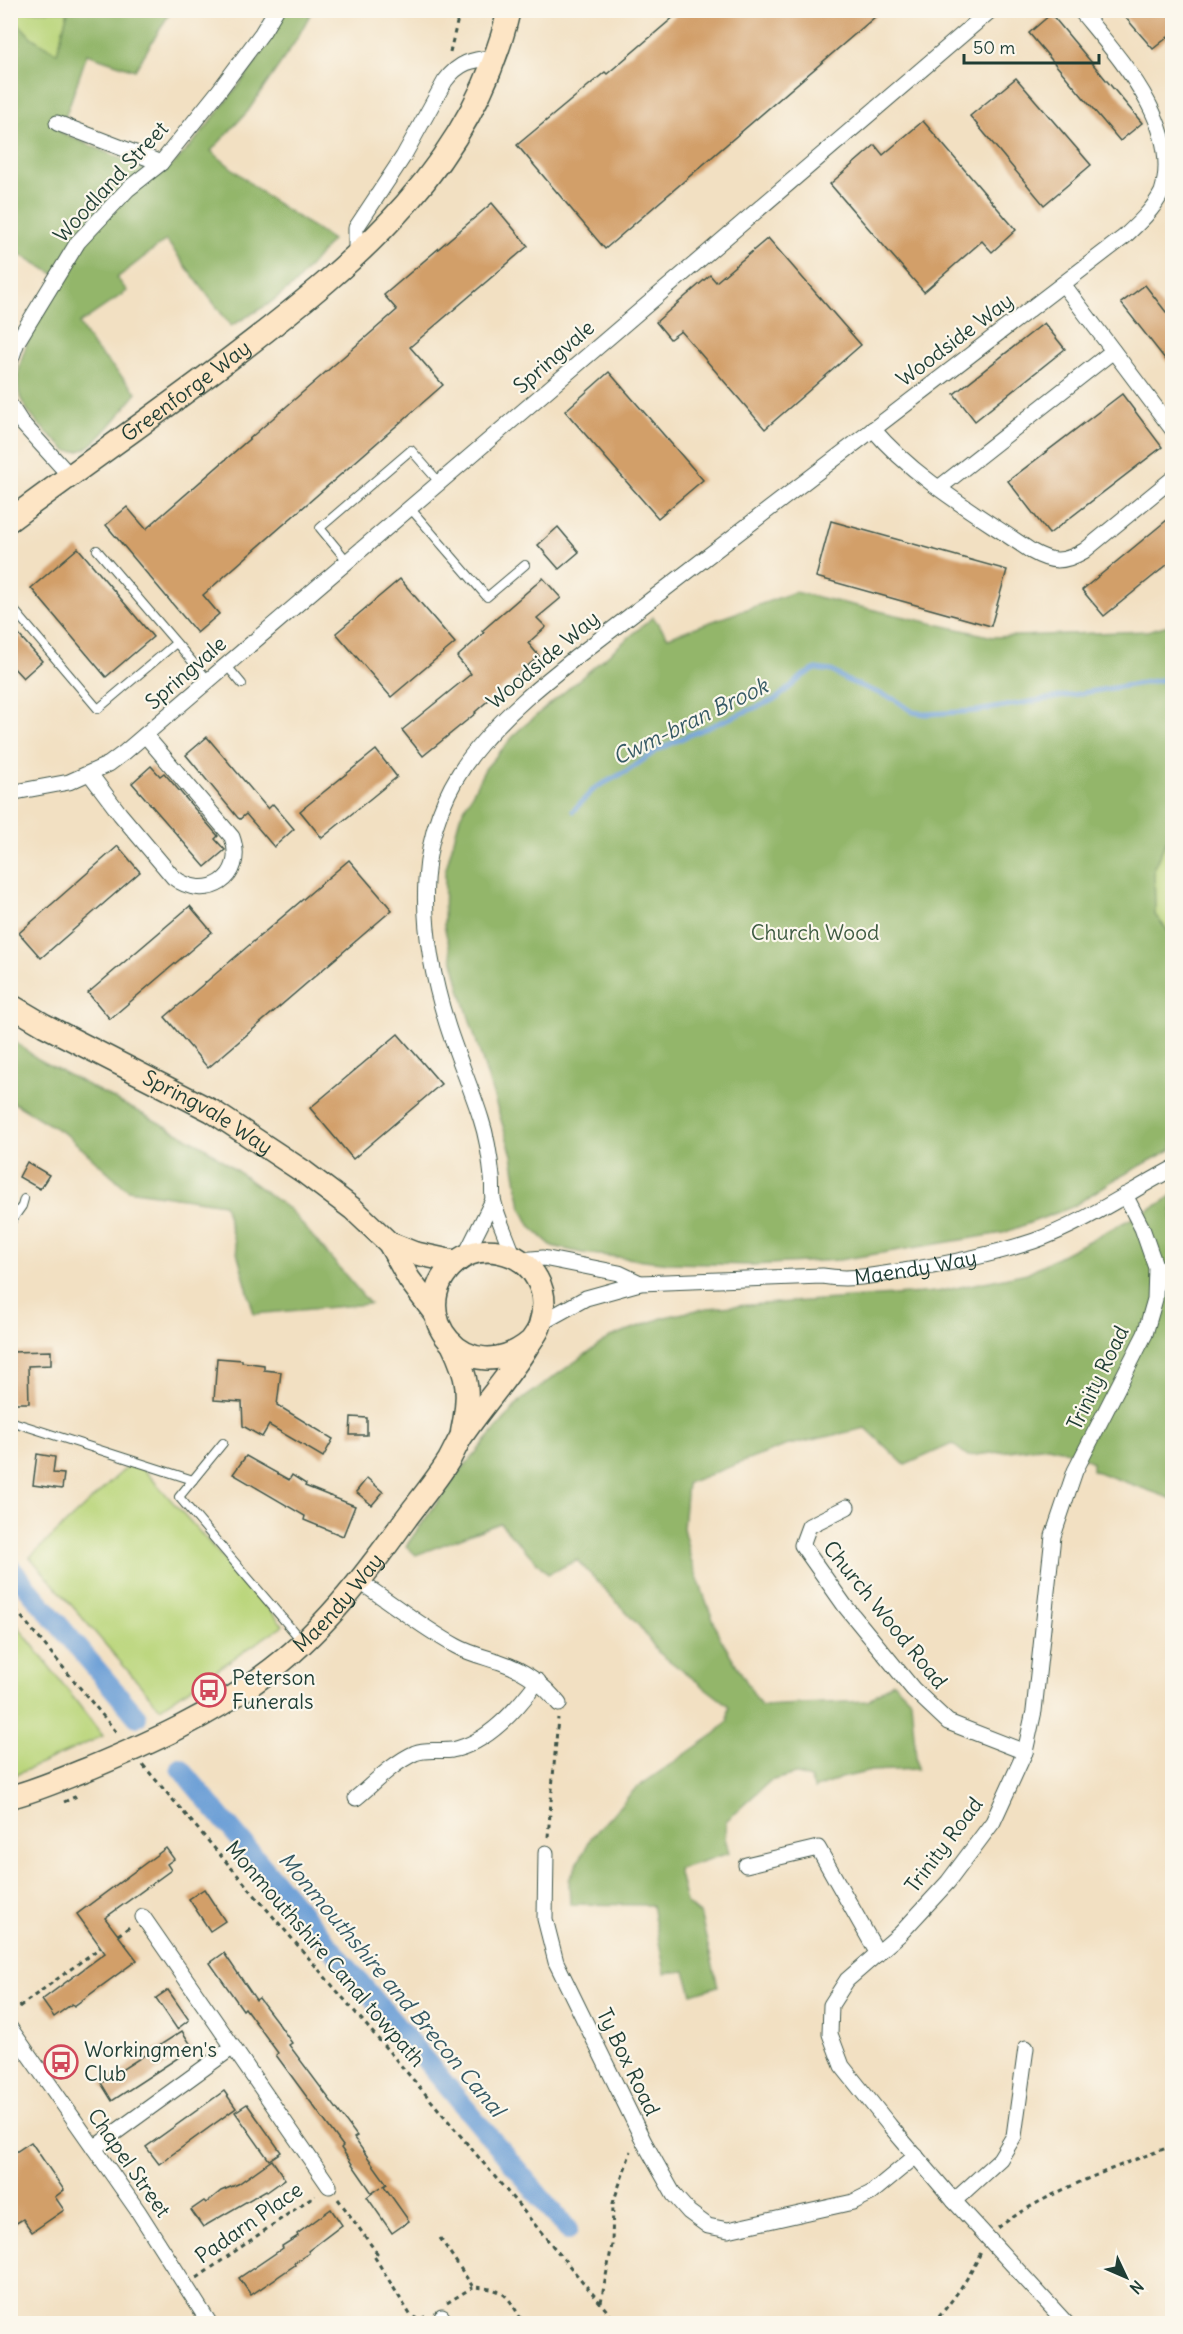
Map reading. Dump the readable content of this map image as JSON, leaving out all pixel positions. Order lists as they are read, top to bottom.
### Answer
{
  "streets": {
    "street": [
      "Woodland Street",
      "Woodside Way",
      "Springvale",
      "Greenforge Way",
      "Springvale Way",
      "Maendy Way",
      "Trinity Road",
      "Church Wood Road",
      "Ty Box Road",
      "Chapel Street"
    ],
    "path": ["Monmouthshire Canal towpath", "Padarn Place"]
  },
  "crossings": [
    ["Woodside Way", "Springvale Way"],
    ["Woodside Way", "Maendy Way"],
    ["Springvale Way", "Maendy Way"],
    ["Maendy Way", "Trinity Road"],
    ["Maendy Way", "Monmouthshire Canal towpath"],
    ["Trinity Road", "Church Wood Road"],
    ["Trinity Road", "Ty Box Road"],
    ["Chapel Street", "Padarn Place"]
  ],
  "water": ["Cwm-bran Brook", "Monmouthshire and Brecon Canal"],
  "parks": ["Church Wood"],
  "places": {
    "bus stop": ["Peterson Funerals", "Workingmen's Club"]
  },
  "scale_bar": "50 m",
  "north": "bottom right"
}
